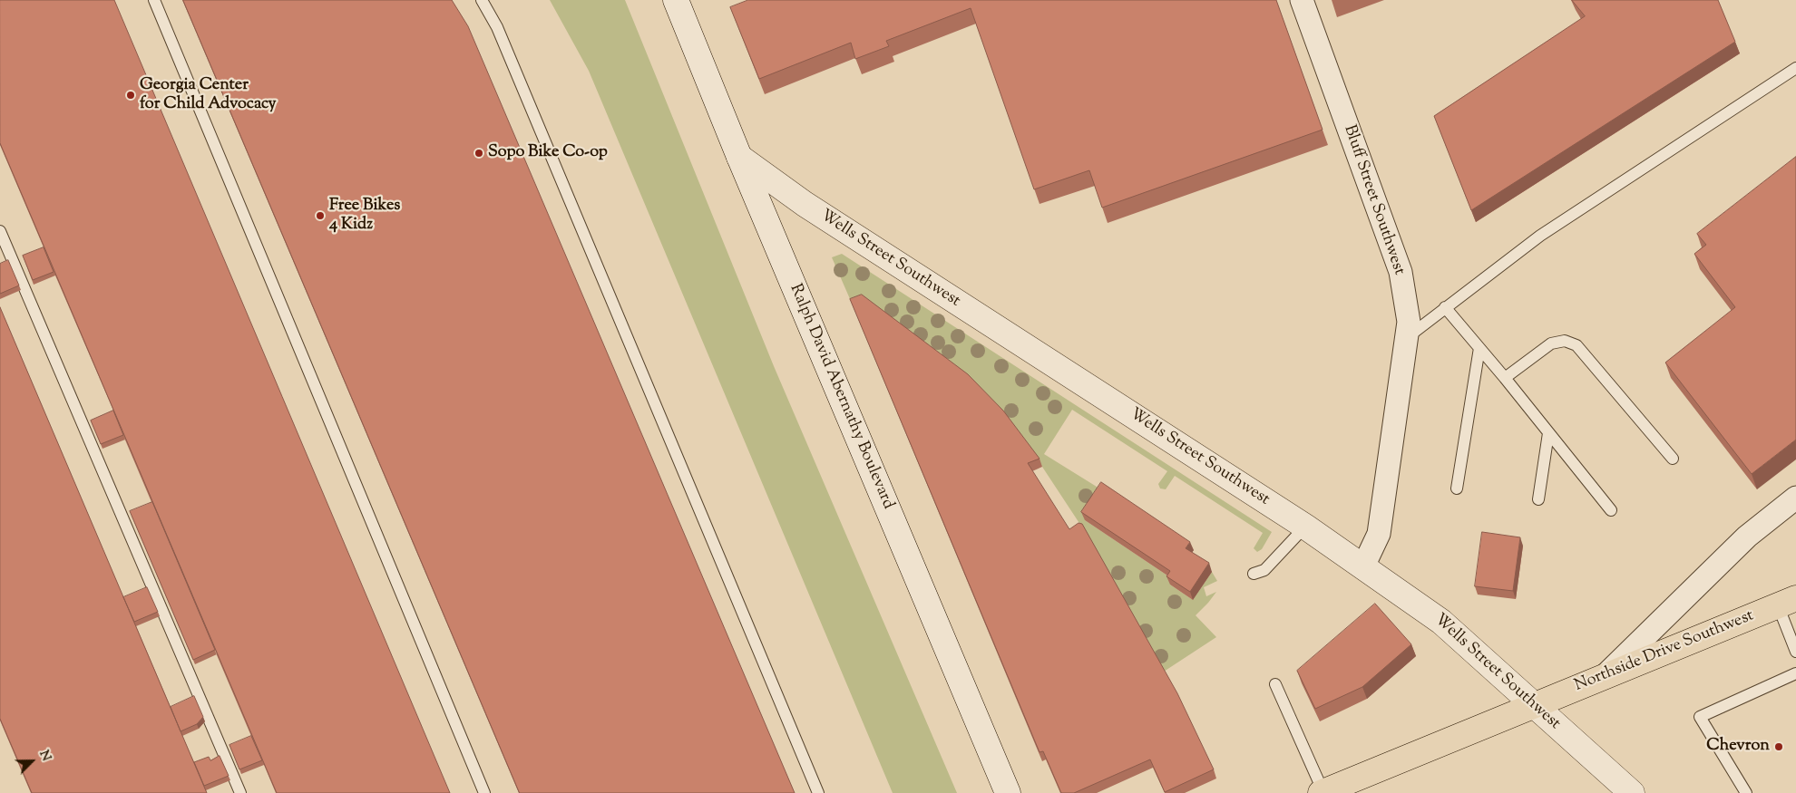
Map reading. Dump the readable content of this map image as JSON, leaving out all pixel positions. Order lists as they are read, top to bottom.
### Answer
{
  "streets": {
    "main road": ["Northside Drive Southwest"],
    "street": ["Bluff Street Southwest", "Wells Street Southwest", "Ralph David Abernathy Boulevard"]
  },
  "crossings": [
    ["Bluff Street Southwest", "Wells Street Southwest"],
    ["Wells Street Southwest", "Ralph David Abernathy Boulevard"],
    ["Wells Street Southwest", "Northside Drive Southwest"]
  ],
  "places": [
    "Georgia Center for Child Advocacy",
    "Sopo Bike Co-op",
    "Free Bikes 4 Kidz",
    "Chevron"
  ],
  "north": "top right"
}
